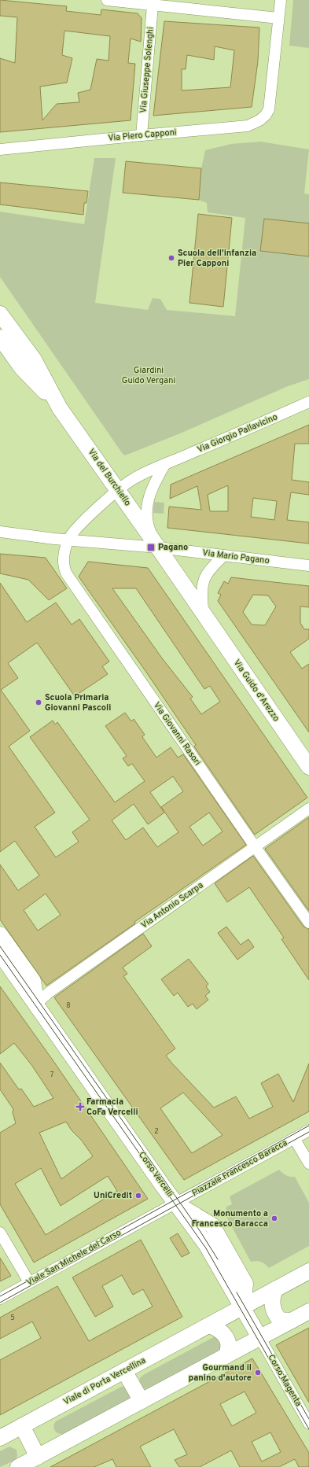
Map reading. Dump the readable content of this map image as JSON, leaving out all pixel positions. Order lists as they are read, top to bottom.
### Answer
{
  "streets": {
    "main road": [
      "Via del Burchiello",
      "Via Guido d'Arezzo",
      "Corso Vercelli",
      "Viale di Porta Vercellina"
    ],
    "street": [
      "Via Giuseppe Solenghi",
      "Via Piero Capponi",
      "Via Giorgio Pallavicino",
      "Via Mario Pagano",
      "Via Giovanni Rasori",
      "Via Antonio Scarpa",
      "Piazzale Francesco Baracca",
      "Viale San Michele del Carso",
      "Corso Magenta"
    ]
  },
  "crossings": [
    ["Via Giuseppe Solenghi", "Via Piero Capponi"],
    ["Via Giorgio Pallavicino", "Via del Burchiello"],
    ["Via del Burchiello", "Via Mario Pagano"],
    ["Via del Burchiello", "Via Guido d'Arezzo"],
    ["Via Mario Pagano", "Via Guido d'Arezzo"],
    ["Via Mario Pagano", "Via Giovanni Rasori"],
    ["Via Giovanni Rasori", "Via Antonio Scarpa"],
    ["Via Antonio Scarpa", "Corso Vercelli"],
    ["Piazzale Francesco Baracca", "Corso Vercelli"],
    ["Piazzale Francesco Baracca", "Viale San Michele del Carso"]
  ],
  "parks": ["Giardini Guido Vergani"],
  "places": {
    "other": [
      "Scuola dell'infanzia Pier Capponi",
      "Scuola Primaria Giovanni Pascoli",
      "UniCredit",
      "Monumento a Francesco Baracca",
      "Gourmand il panino d'autore"
    ],
    "transit": ["Pagano"],
    "health": ["Farmacia CoFa Vercelli"]
  },
  "house_numbers": [
    "8",
    "7",
    "2",
    "5"
  ]
}
